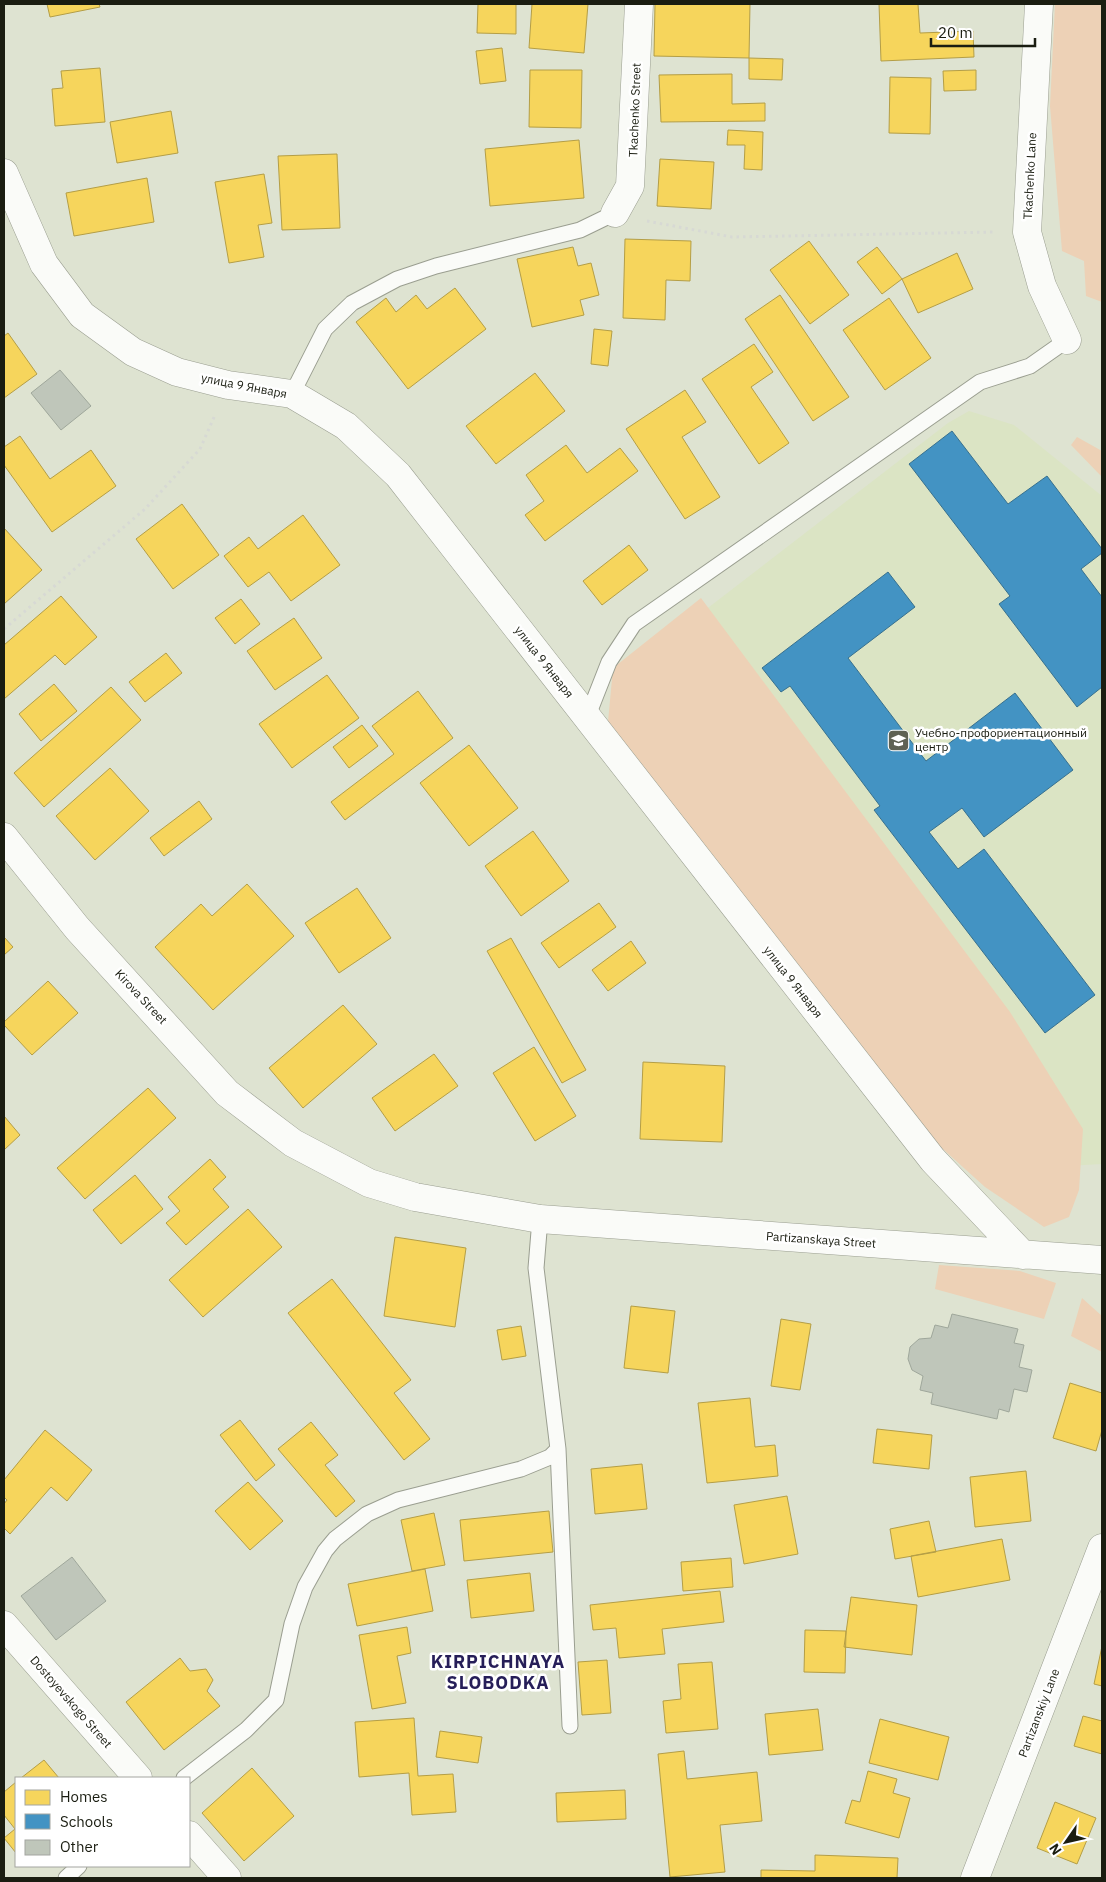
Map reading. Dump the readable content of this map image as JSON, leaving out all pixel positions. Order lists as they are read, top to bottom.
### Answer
{
  "streets": {
    "street": [
      "Tkachenko Street",
      "Tkachenko Lane",
      "улица 9 Января",
      "Kirova Street",
      "Partizanskaya Street",
      "Dostoyevskogo Street",
      "Partizanskiy Lane"
    ]
  },
  "crossings": [
    ["улица 9 Января", "Partizanskaya Street"],
    ["Kirova Street", "Partizanskaya Street"]
  ],
  "districts": ["KIRPICHNAYA SLOBODKA"],
  "places": {
    "school or university": ["Учебно-профориентационный центр"]
  },
  "legend": ["Homes", "Schools", "Other"],
  "scale_bar": "20 m",
  "north": "bottom left"
}
